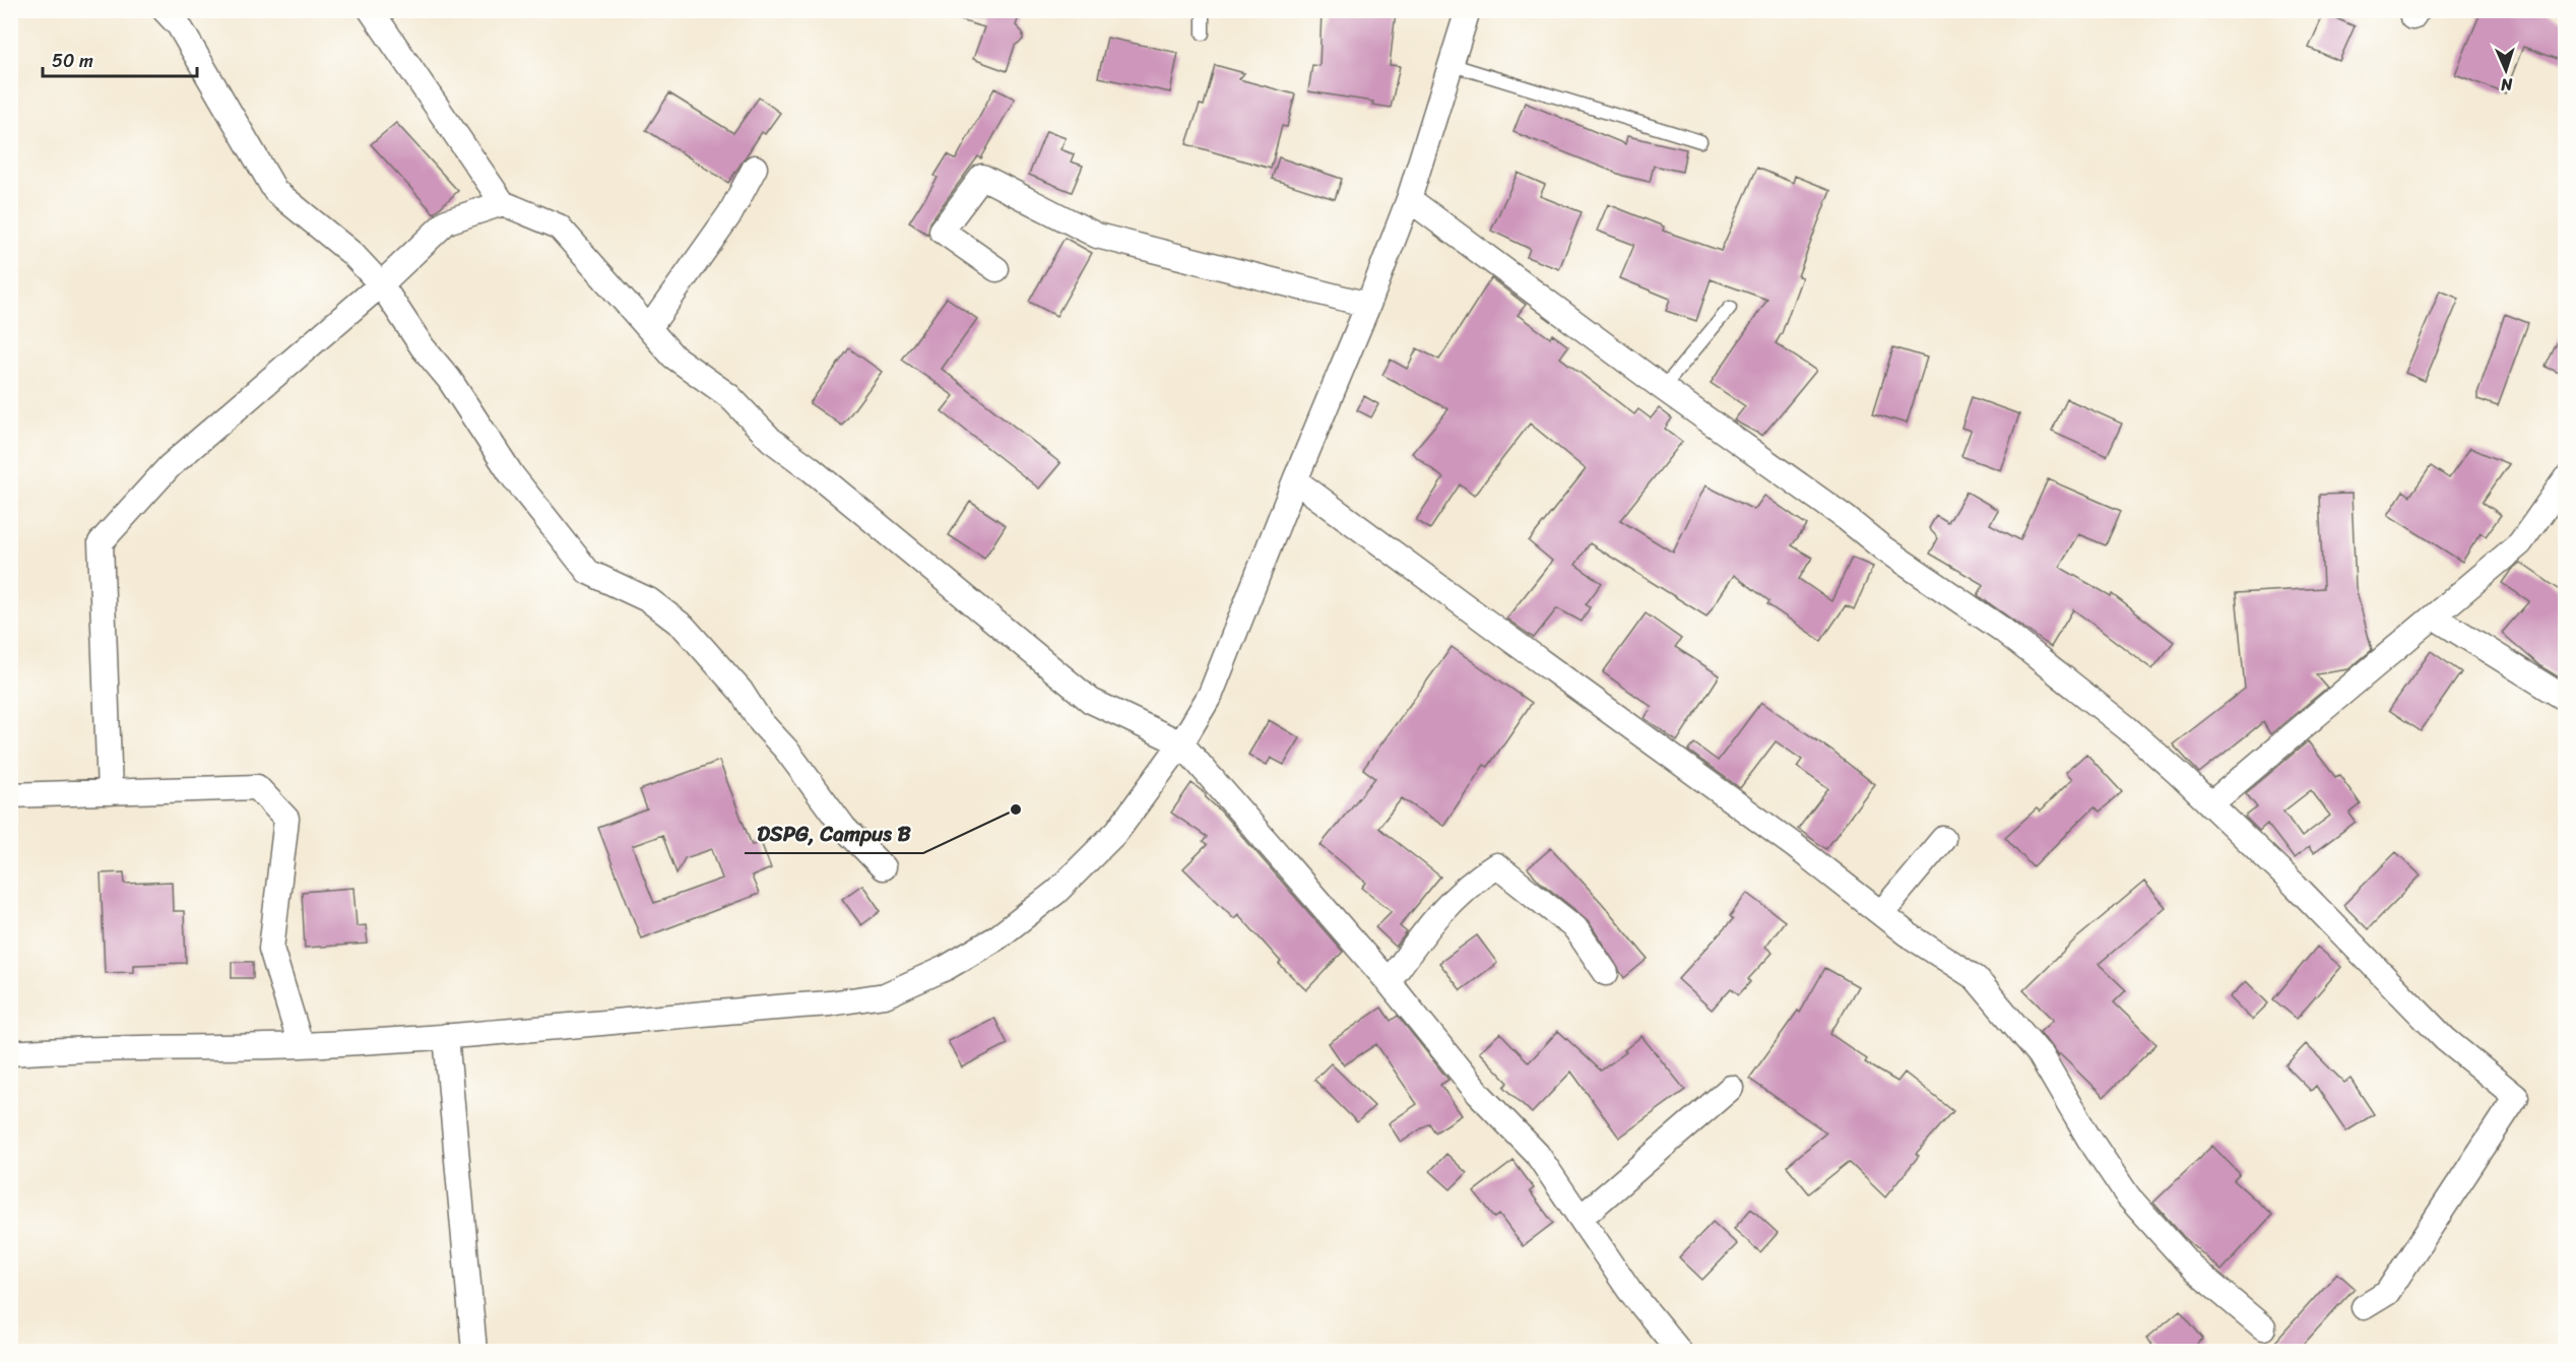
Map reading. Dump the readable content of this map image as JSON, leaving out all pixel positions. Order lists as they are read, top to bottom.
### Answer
{
  "places": ["DSPG, Campus B"],
  "scale_bar": "50 m",
  "north": "bottom"
}
